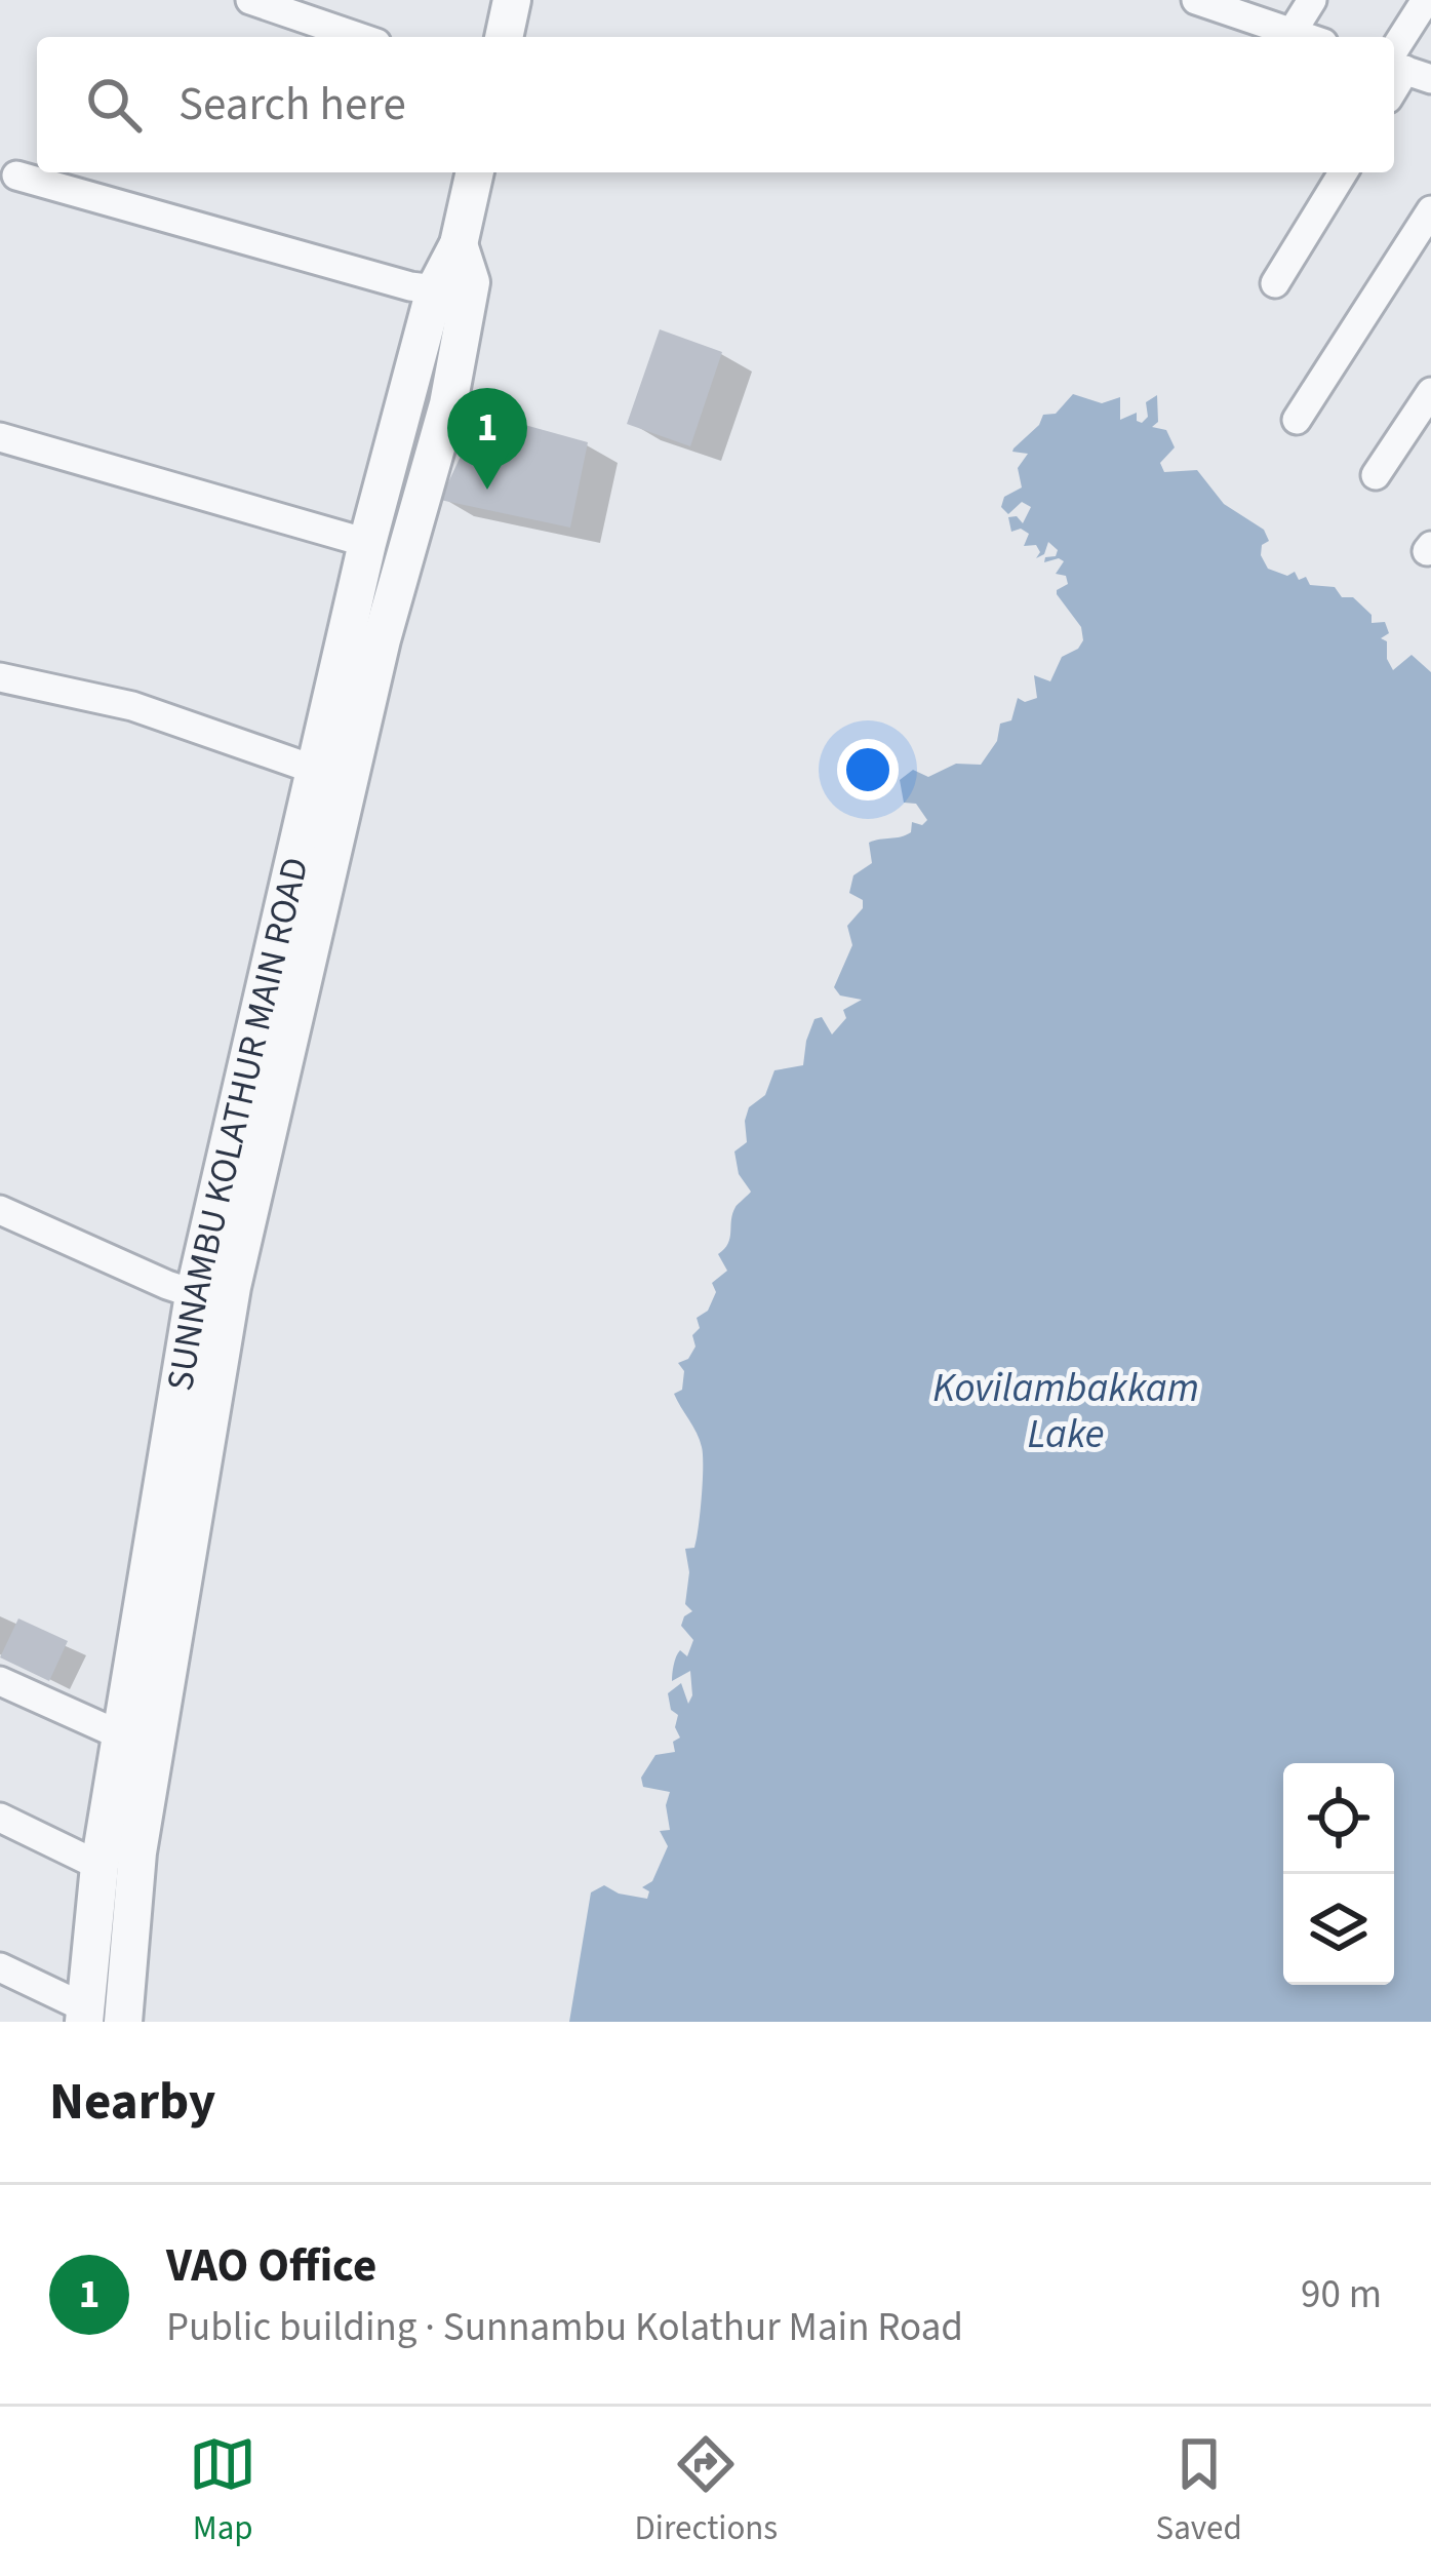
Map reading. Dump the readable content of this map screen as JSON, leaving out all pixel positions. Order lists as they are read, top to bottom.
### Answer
{
  "streets": {
    "street": ["SUNNAMBU KOLATHUR MAIN ROAD"]
  },
  "water": ["Kovilambakkam Lake"],
  "page": {
    "search": "Search here",
    "pins": "1",
    "heading": "Nearby",
    "list": [
      {
        "mark": "1",
        "name": "VAO Office",
        "note": "Public building · Sunnambu Kolathur Main Road",
        "value": "90 m"
      }
    ],
    "nav": ["Map", "Directions", "Saved"]
  }
}
